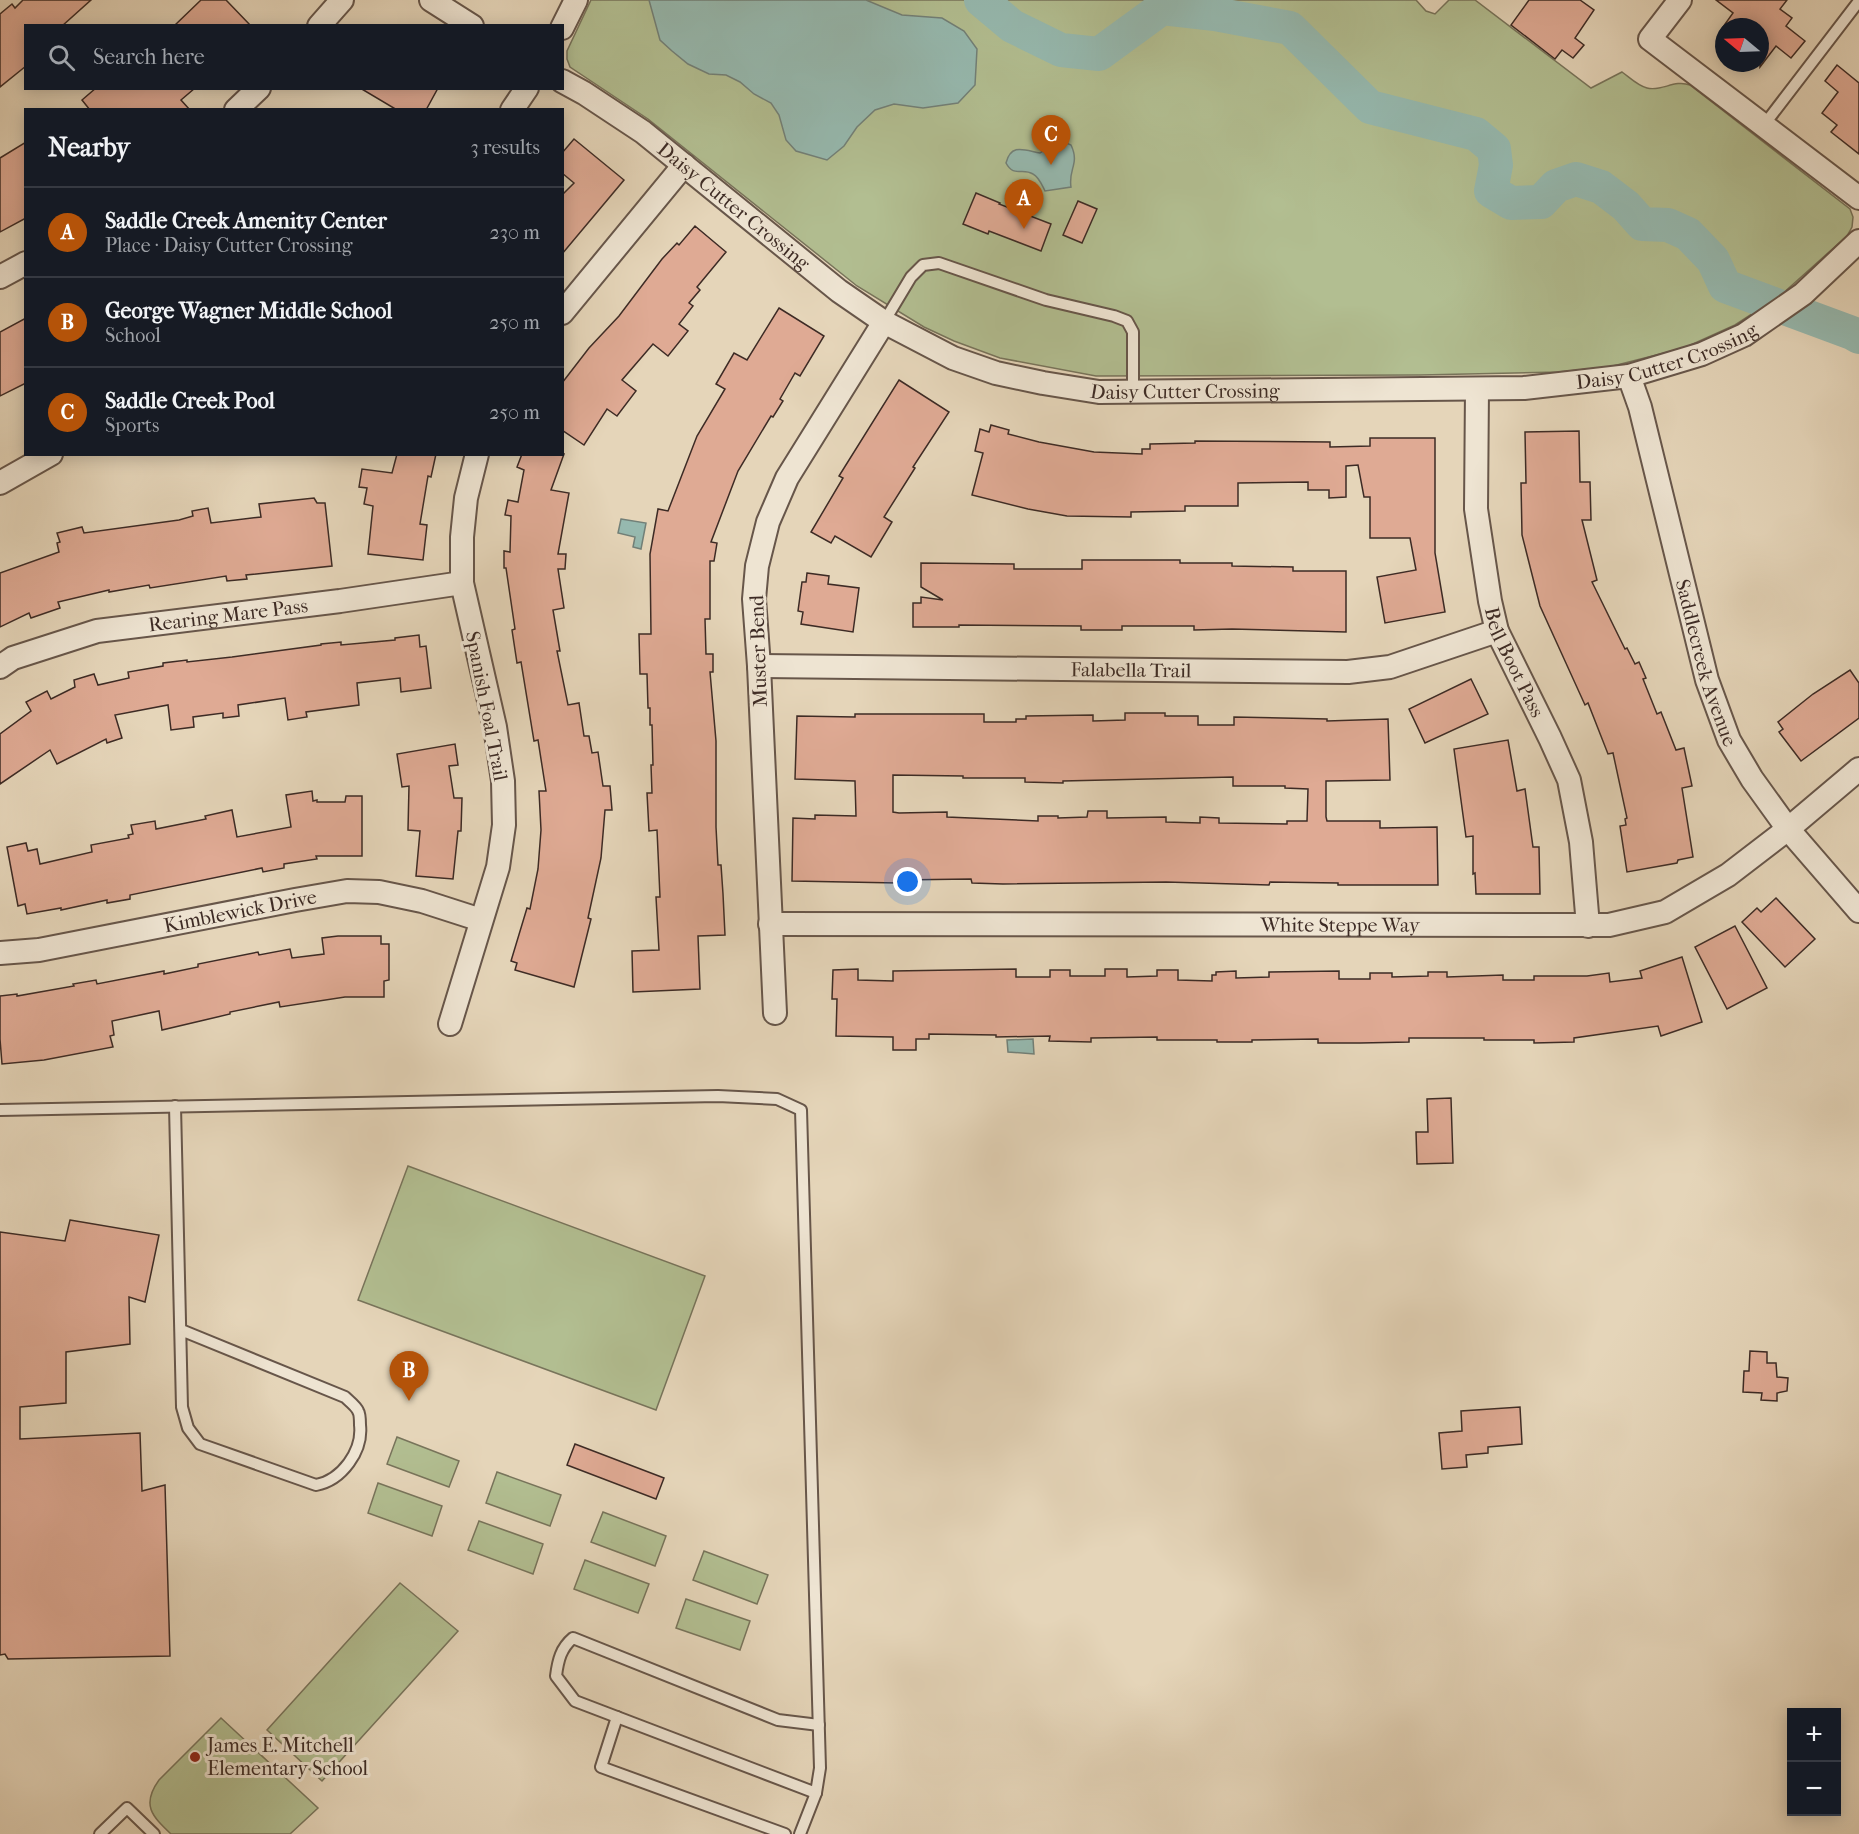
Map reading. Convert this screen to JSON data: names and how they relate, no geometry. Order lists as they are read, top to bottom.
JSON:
{
  "streets": {
    "street": [
      "Daisy Cutter Crossing",
      "Rearing Mare Pass",
      "Muster Bend",
      "Bell Boot Pass",
      "Saddlecreek Avenue",
      "Falabella Trail",
      "Spanish Foal Trail",
      "Kimblewick Drive",
      "White Steppe Way"
    ]
  },
  "crossings": [
    ["Daisy Cutter Crossing", "Muster Bend"],
    ["Daisy Cutter Crossing", "Bell Boot Pass"],
    ["Daisy Cutter Crossing", "Saddlecreek Avenue"],
    ["Rearing Mare Pass", "Spanish Foal Trail"],
    ["Muster Bend", "Falabella Trail"],
    ["Muster Bend", "White Steppe Way"],
    ["Bell Boot Pass", "Falabella Trail"],
    ["Bell Boot Pass", "White Steppe Way"],
    ["Saddlecreek Avenue", "White Steppe Way"],
    ["Spanish Foal Trail", "Kimblewick Drive"]
  ],
  "places": ["James E. Mitchell Elementary School"],
  "north": "left",
  "page": {
    "search": "Search here",
    "heading": ["Nearby", "3 results"],
    "pins": ["C", "A", "B"],
    "list": [
      {
        "mark": "A",
        "name": "Saddle Creek Amenity Center",
        "note": "Place · Daisy Cutter Crossing",
        "value": "230 m"
      },
      {
        "mark": "B",
        "name": "George Wagner Middle School",
        "note": "School",
        "value": "250 m"
      },
      {
        "mark": "C",
        "name": "Saddle Creek Pool",
        "note": "Sports",
        "value": "250 m"
      }
    ],
    "map_buttons": ["+", "−"]
  }
}
